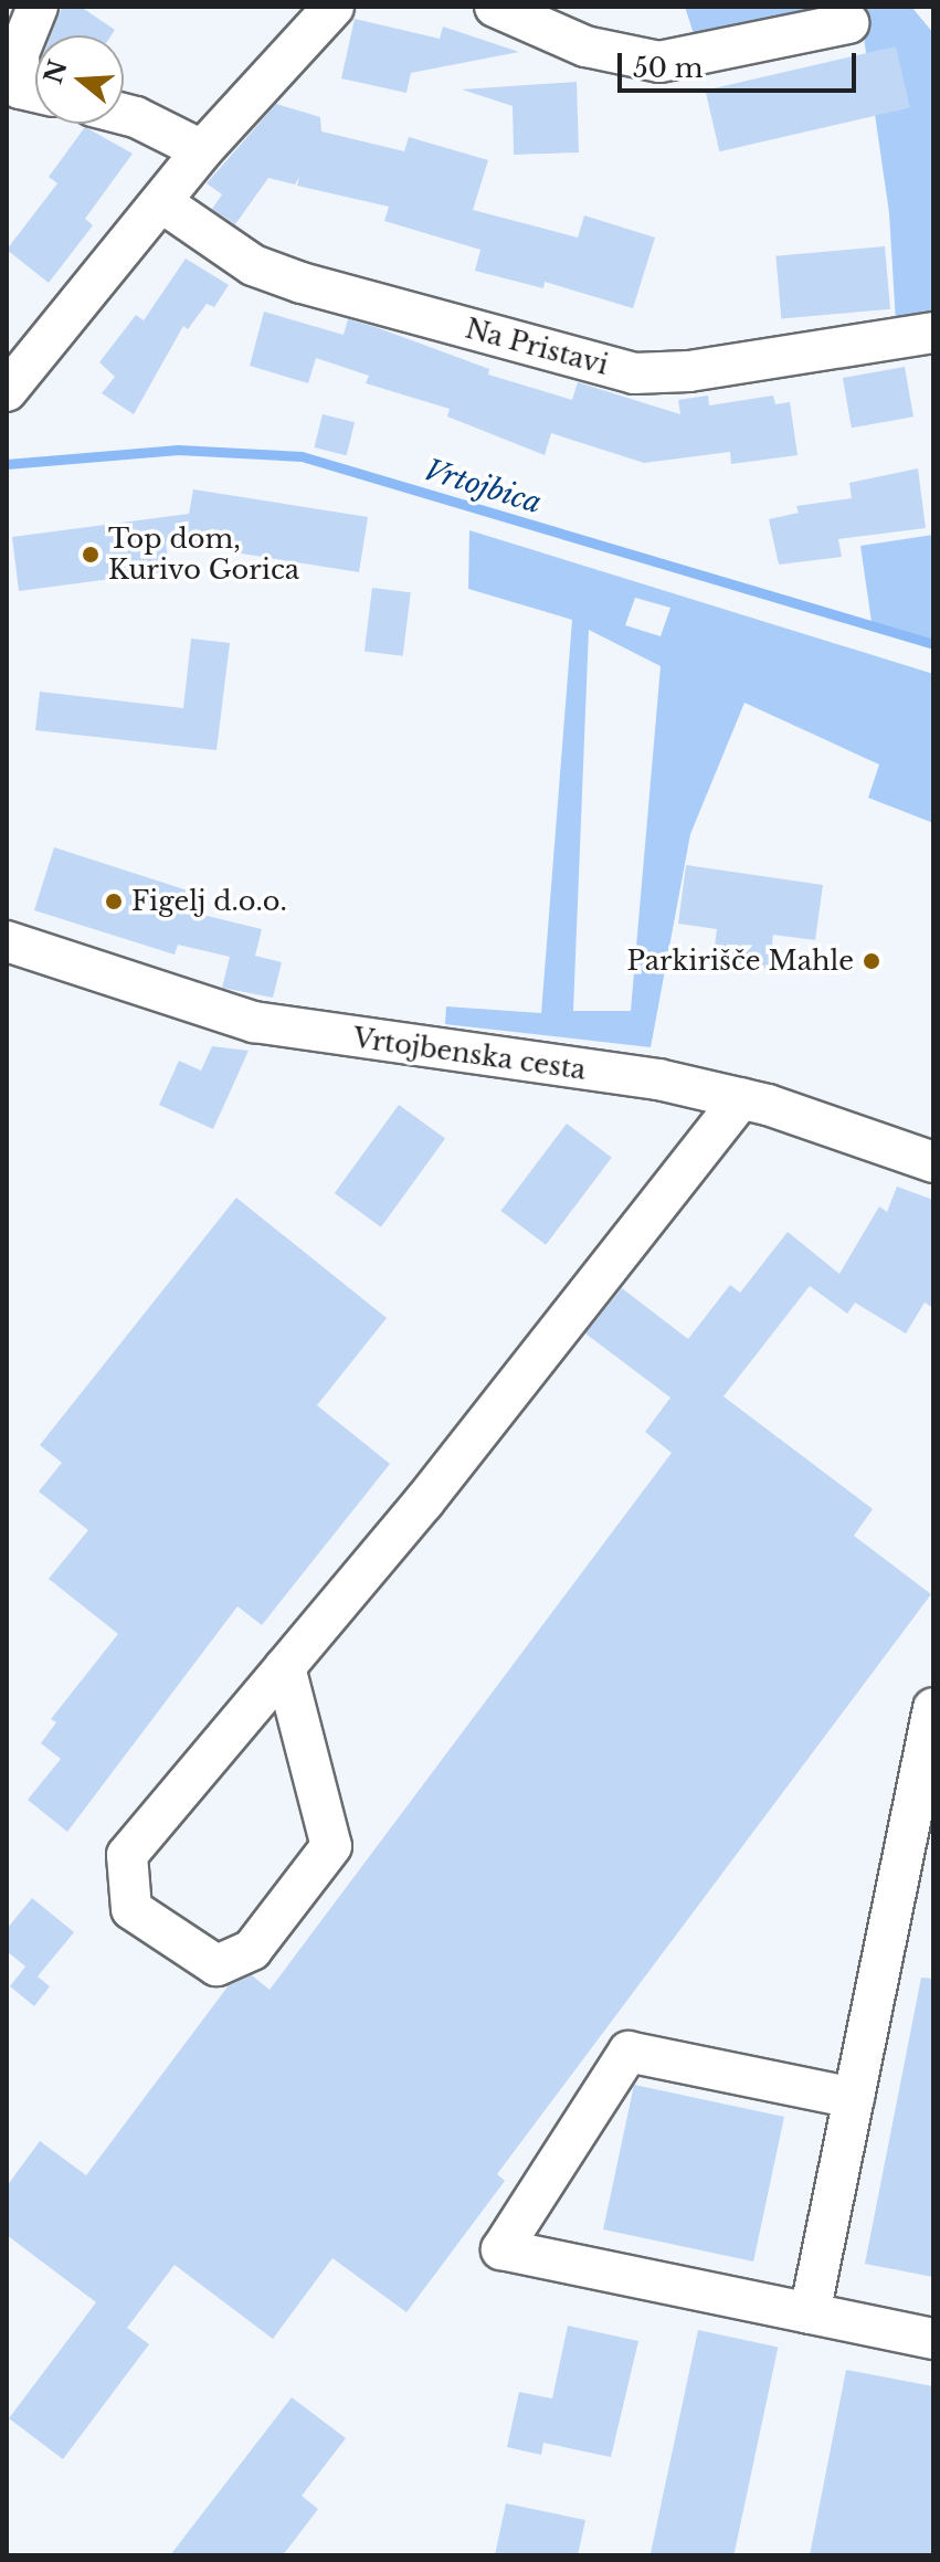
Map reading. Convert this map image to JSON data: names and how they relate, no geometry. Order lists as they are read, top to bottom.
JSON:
{
  "streets": {
    "street": ["Na Pristavi", "Vrtojbenska cesta"]
  },
  "water": ["Vrtojbica"],
  "places": ["Top dom, Kurivo Gorica", "Figelj d.o.o.", "Parkirišče Mahle"],
  "scale_bar": "50 m",
  "north": "left"
}
